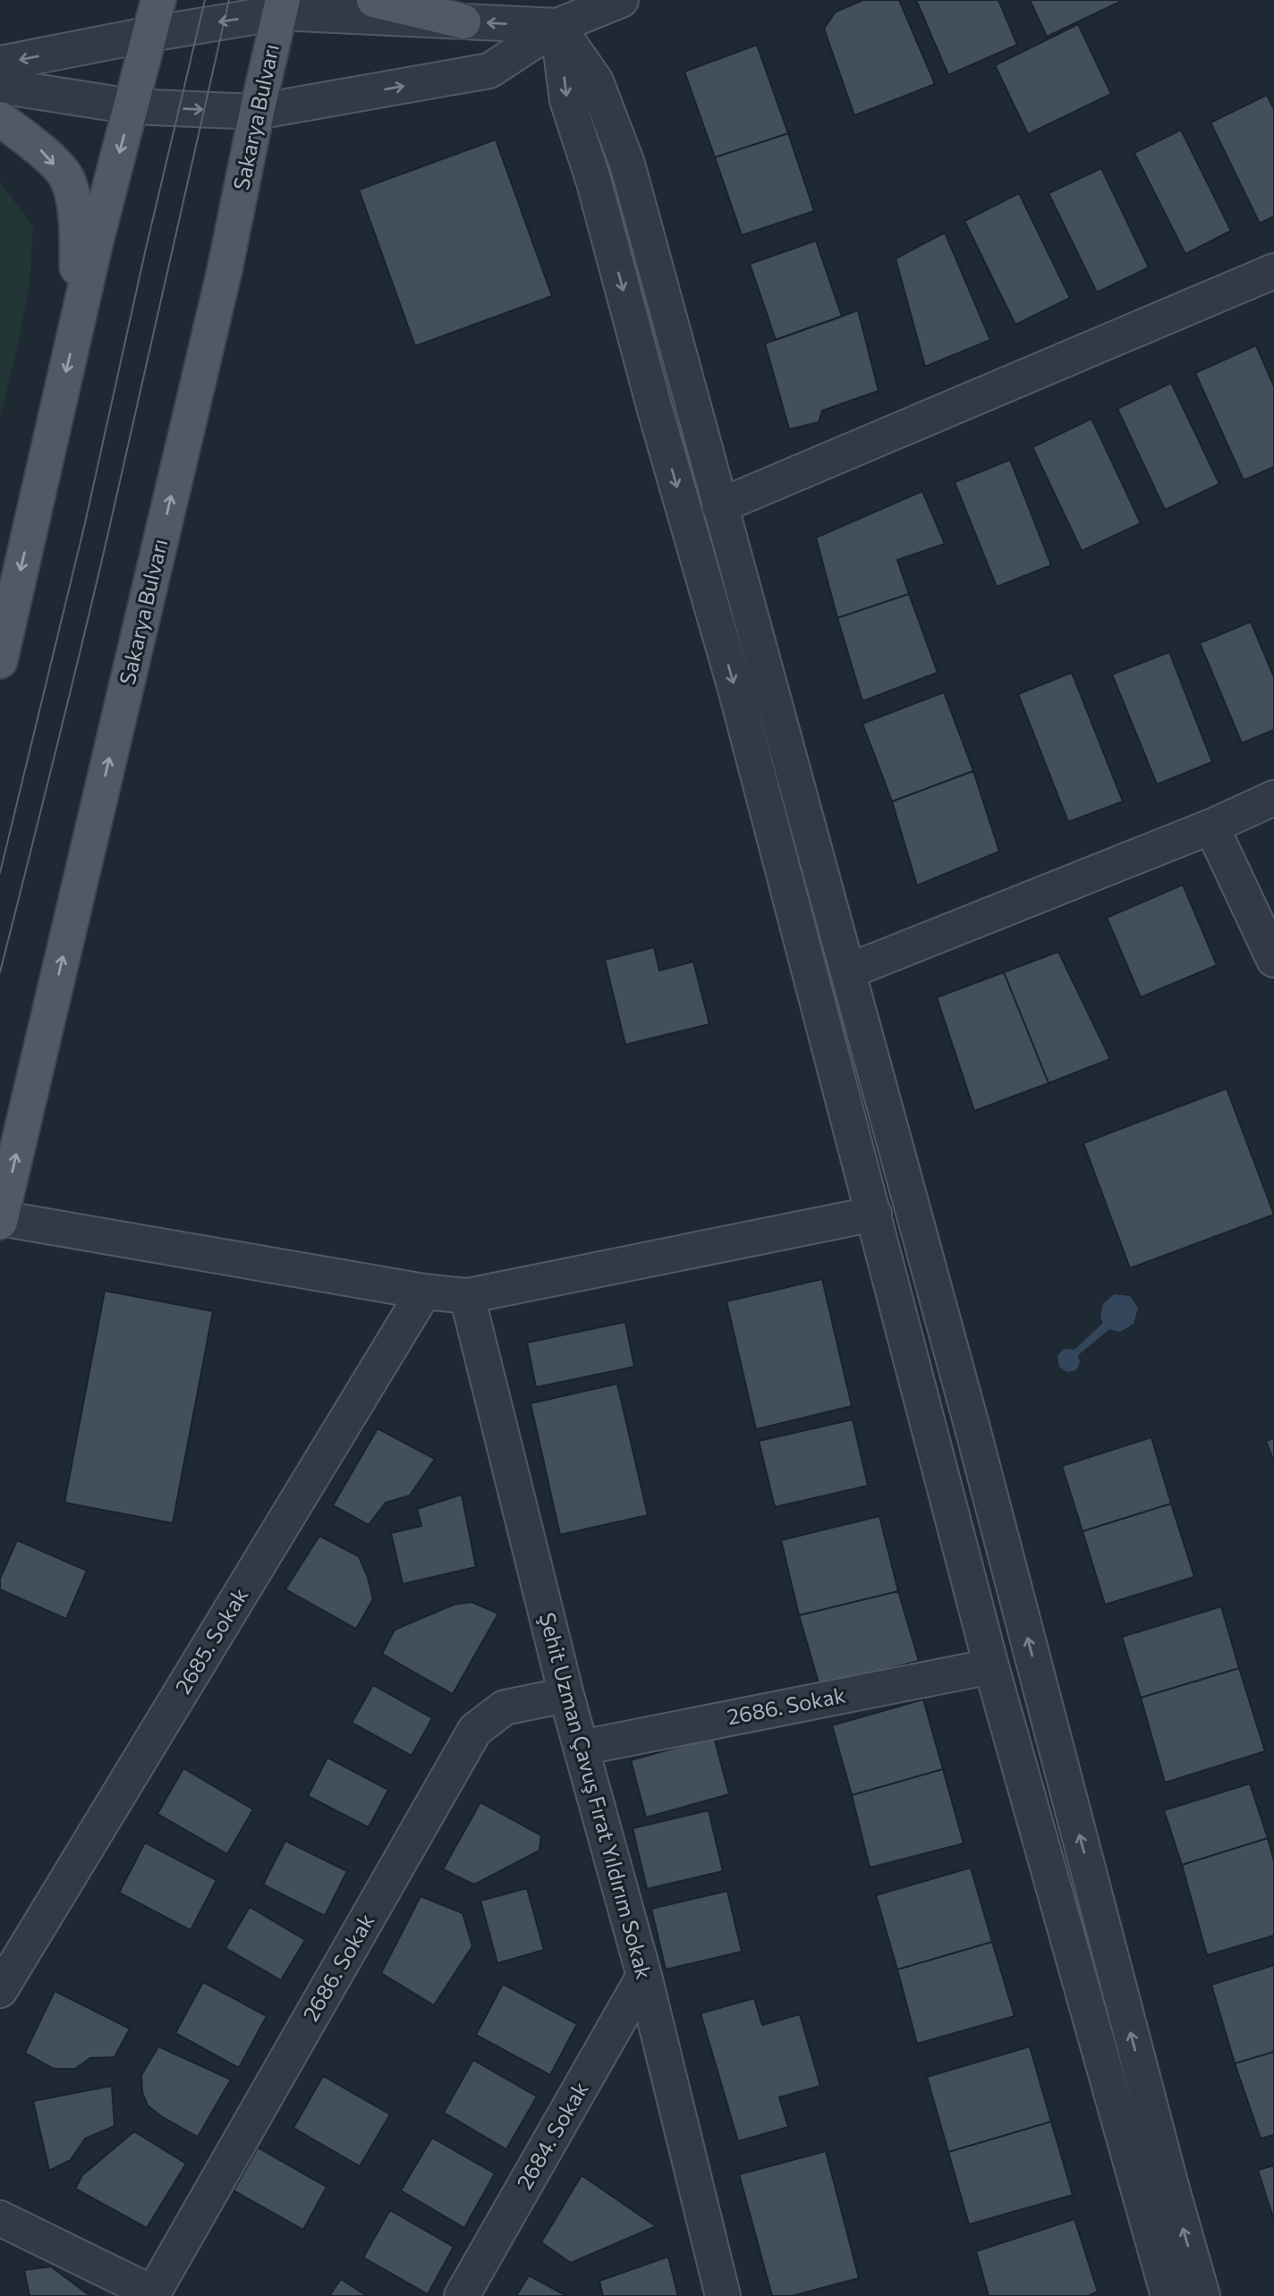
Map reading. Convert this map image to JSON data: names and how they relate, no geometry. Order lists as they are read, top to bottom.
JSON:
{
  "streets": {
    "main road": ["Sakarya Bulvarı"],
    "street": [
      "2685. Sokak",
      "2686. Sokak",
      "Şehit Uzman Çavuş Fırat Yıldırım Sokak",
      "2684. Sokak"
    ]
  },
  "crossings": [
    ["2686. Sokak", "Şehit Uzman Çavuş Fırat Yıldırım Sokak"],
    ["Şehit Uzman Çavuş Fırat Yıldırım Sokak", "2684. Sokak"]
  ]
}
